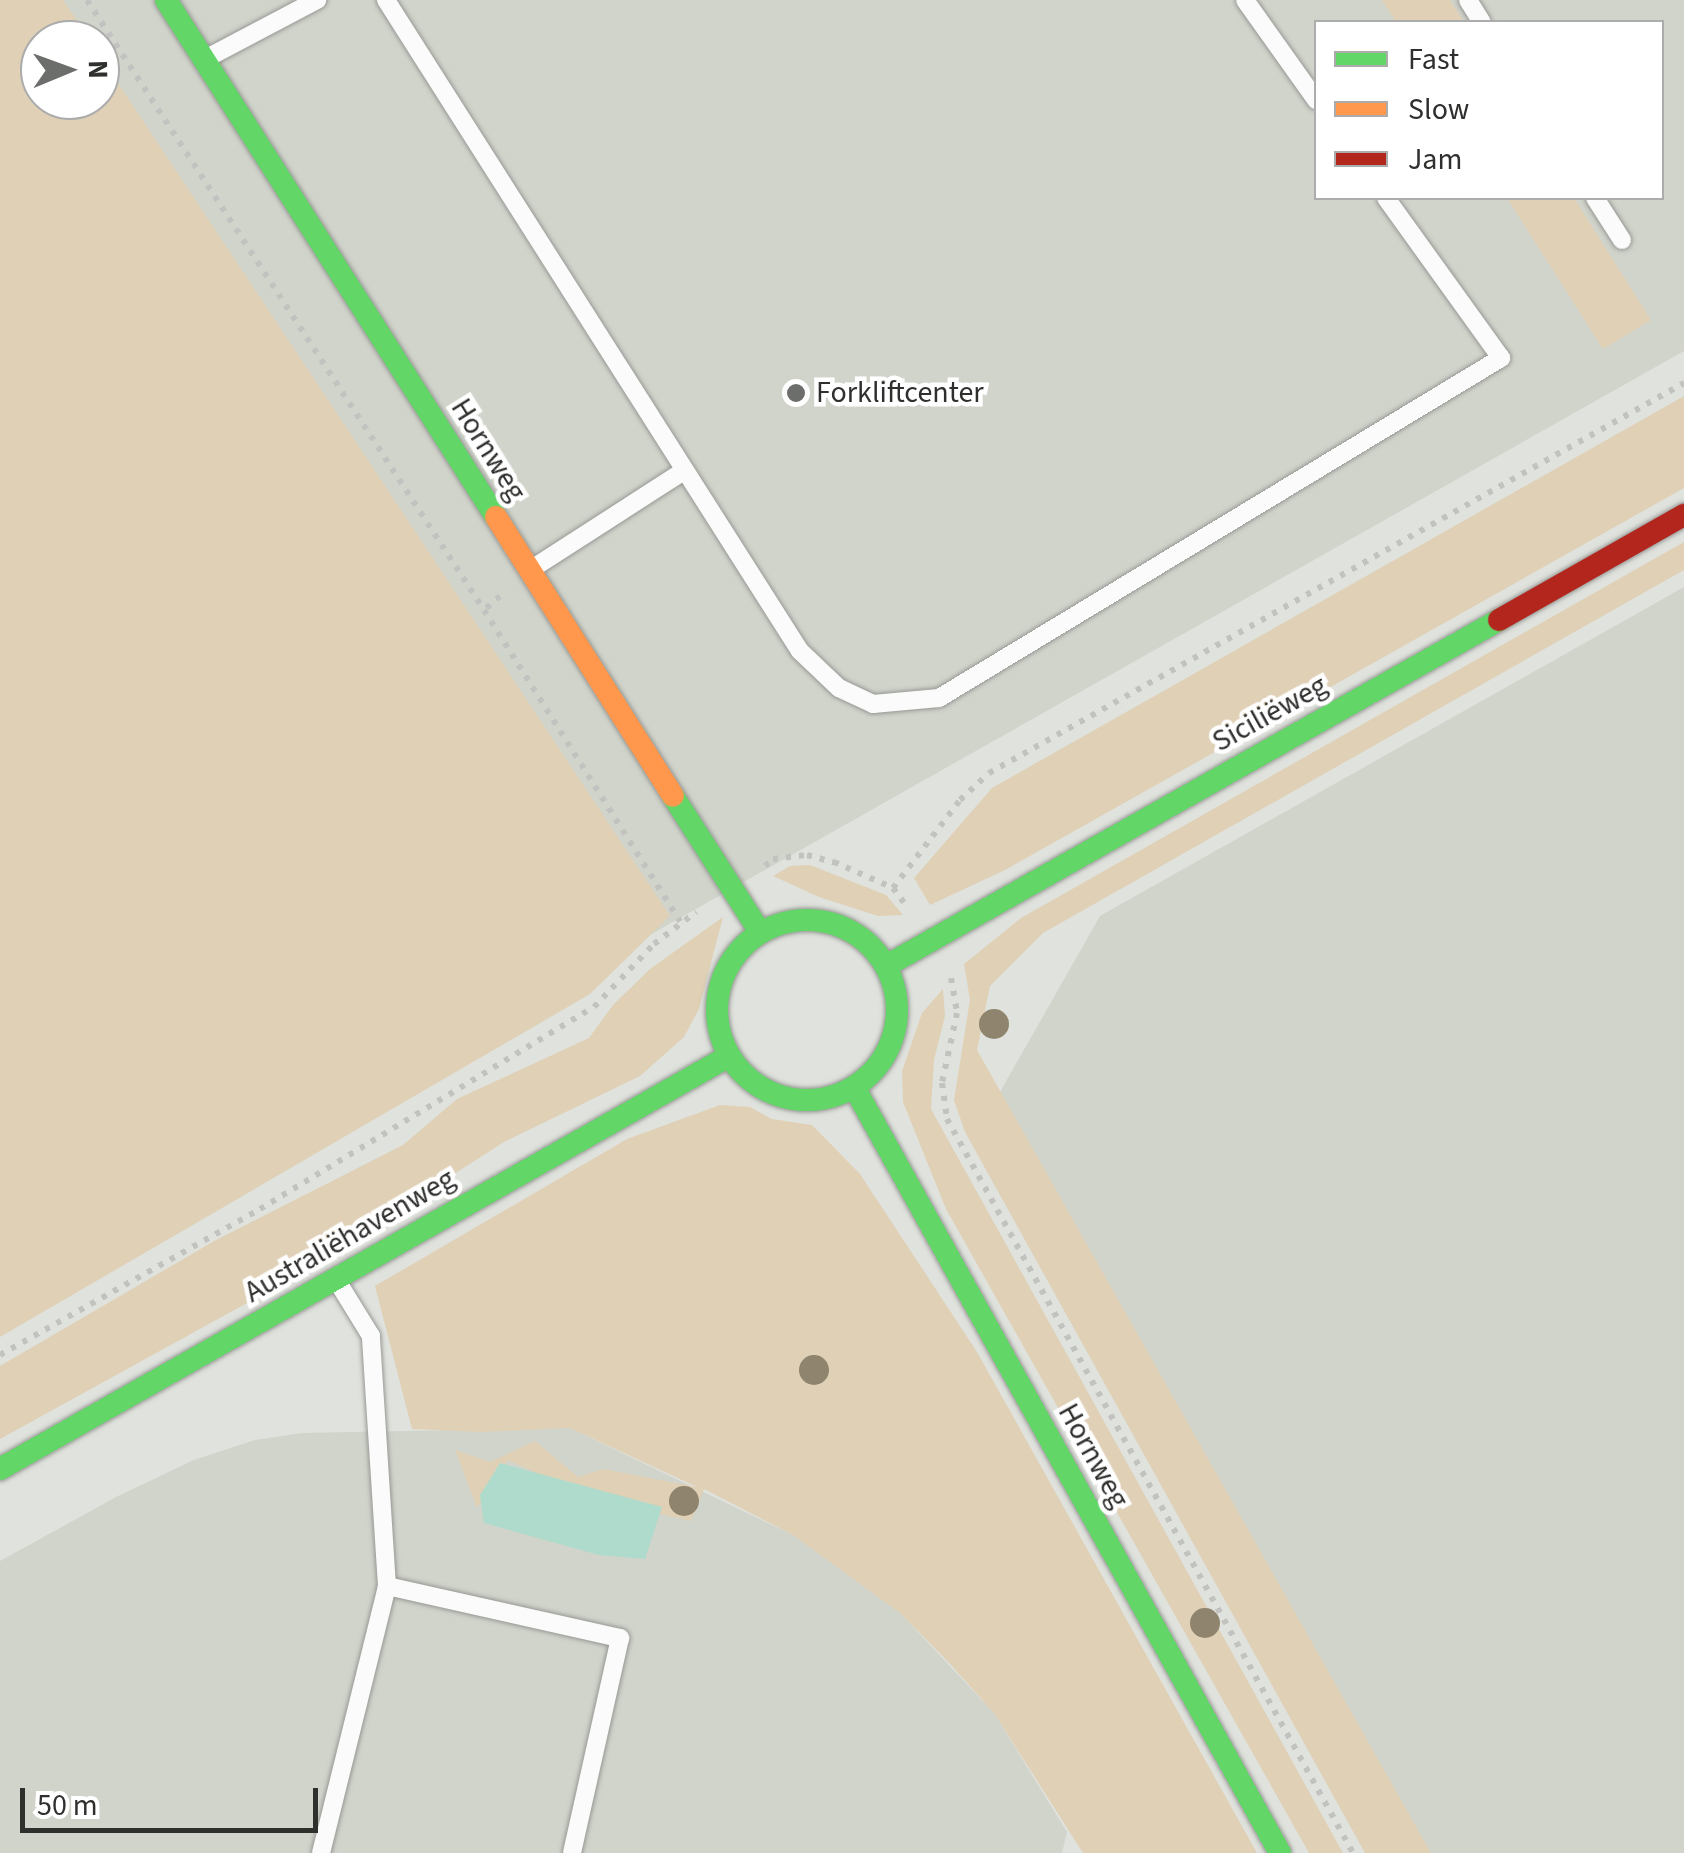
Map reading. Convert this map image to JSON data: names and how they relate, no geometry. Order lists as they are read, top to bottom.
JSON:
{
  "streets": {
    "street": ["Hornweg", "Siciliëweg", "Australiëhavenweg"]
  },
  "crossings": [
    ["Hornweg", "Siciliëweg"],
    ["Hornweg", "Australiëhavenweg"],
    ["Siciliëweg", "Australiëhavenweg"]
  ],
  "places": ["Forkliftcenter"],
  "legend": ["Fast", "Slow", "Jam"],
  "scale_bar": "50 m",
  "north": "right"
}
